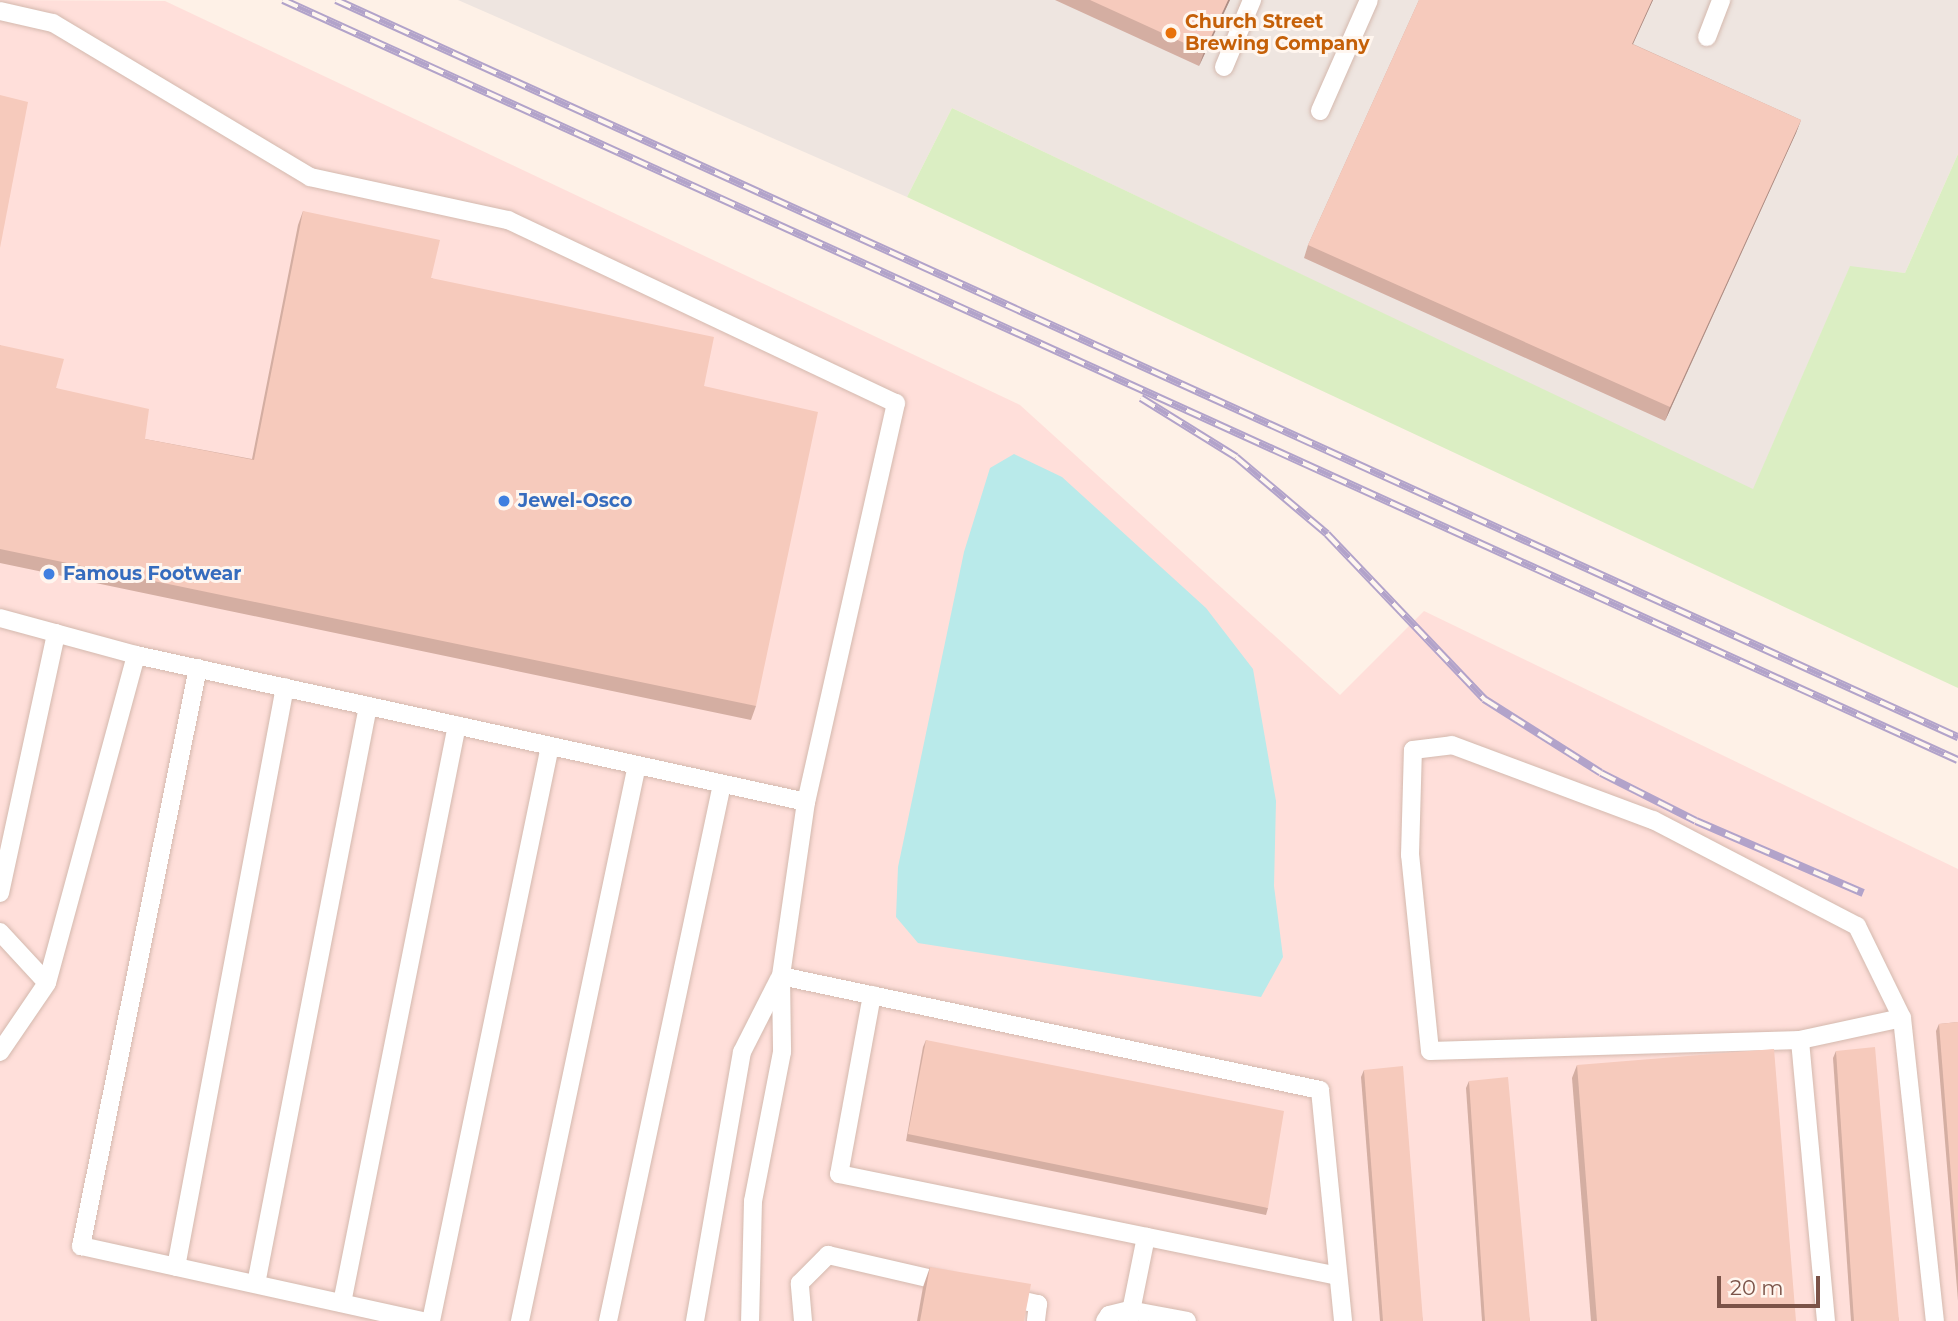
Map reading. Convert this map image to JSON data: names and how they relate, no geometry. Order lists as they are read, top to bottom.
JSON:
{
  "places": ["Church Street Brewing Company", "Jewel-Osco", "Famous Footwear"],
  "scale_bar": "20 m"
}
